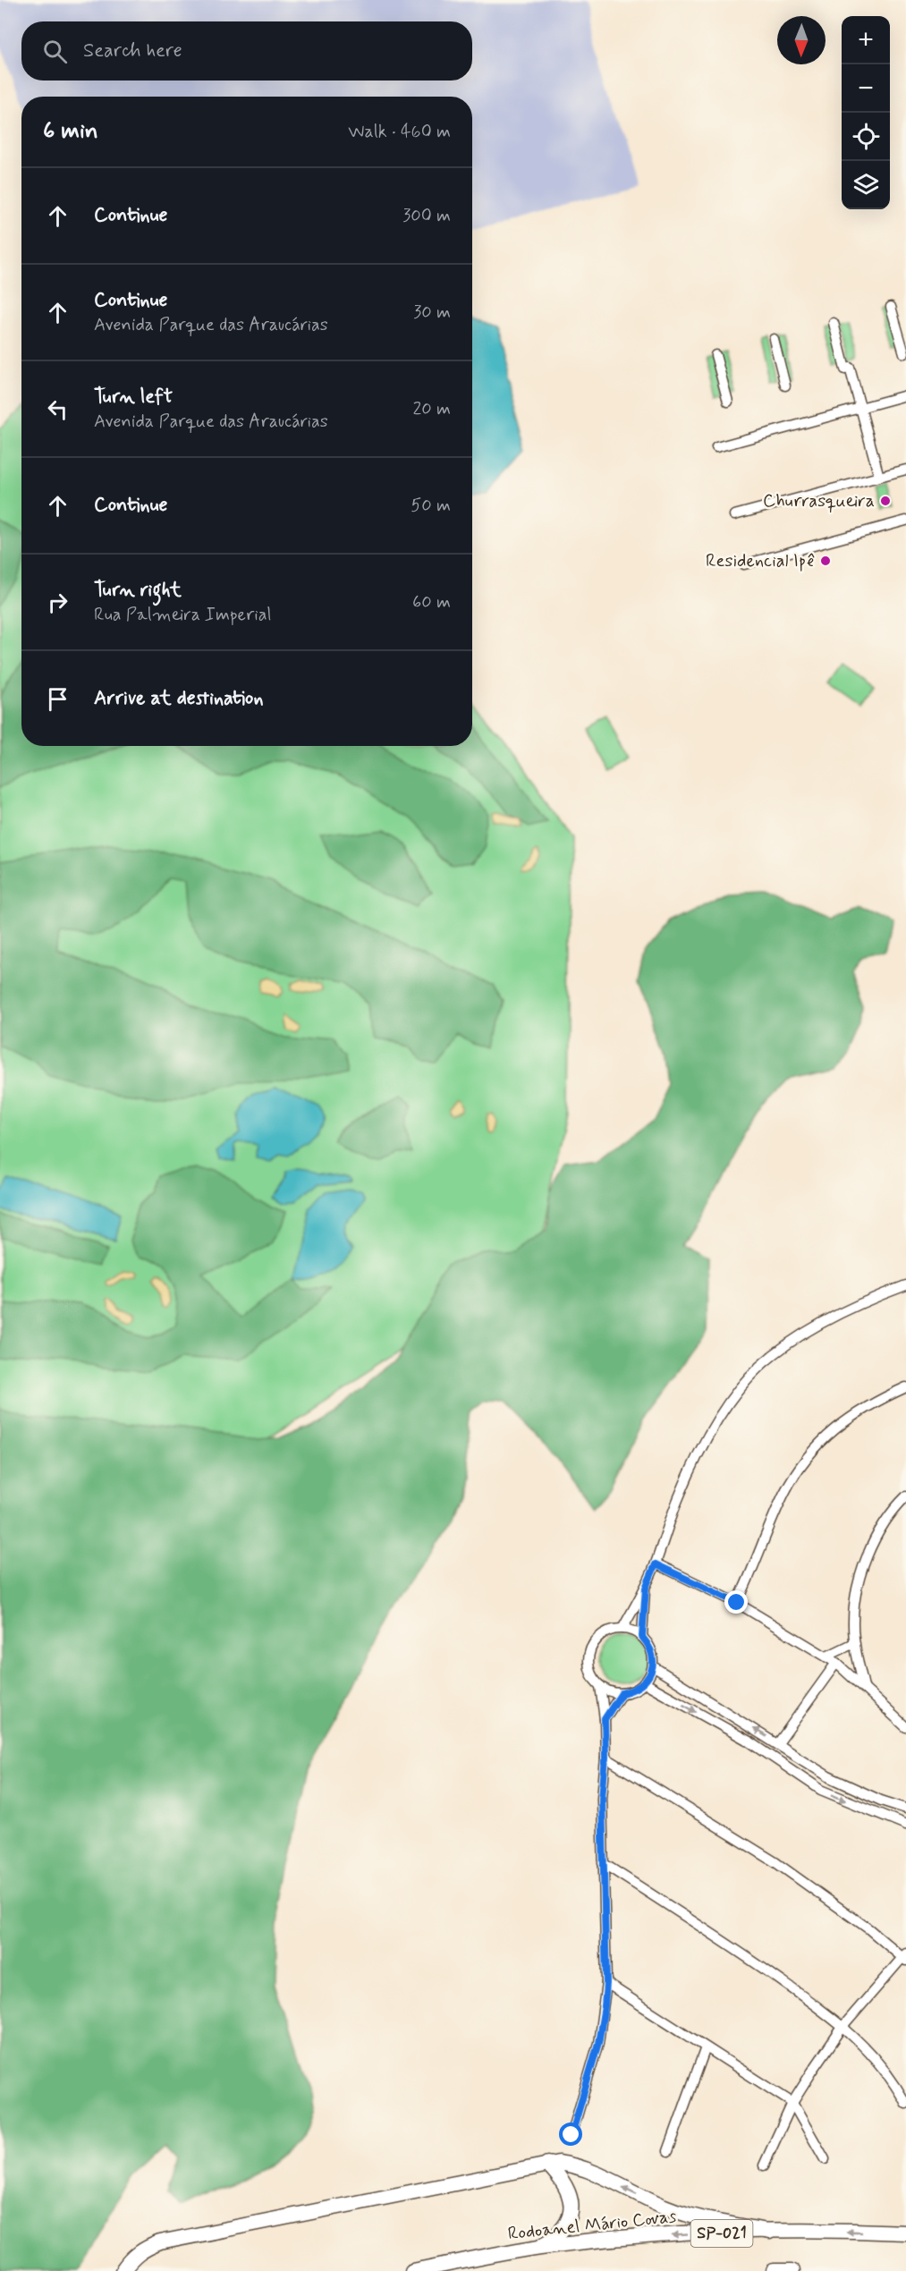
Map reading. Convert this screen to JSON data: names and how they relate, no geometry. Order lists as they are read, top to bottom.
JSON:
{
  "streets": {
    "highway": ["Rodoanel Mário Covas", "SP-021"]
  },
  "places": ["Churrasqueira", "Residencial Ipê"],
  "north": "bottom",
  "page": {
    "map_buttons": ["+", "−"],
    "search": "Search here",
    "heading": ["6 min", "Walk · 460 m"],
    "list": [
      ["Continue", "300 m"],
      ["Continue", "Avenida Parque das Araucárias", "30 m"],
      ["Turn left", "Avenida Parque das Araucárias", "20 m"],
      ["Continue", "50 m"],
      ["Turn right", "Rua Palmeira Imperial", "60 m"],
      "Arrive at destination"
    ]
  }
}
